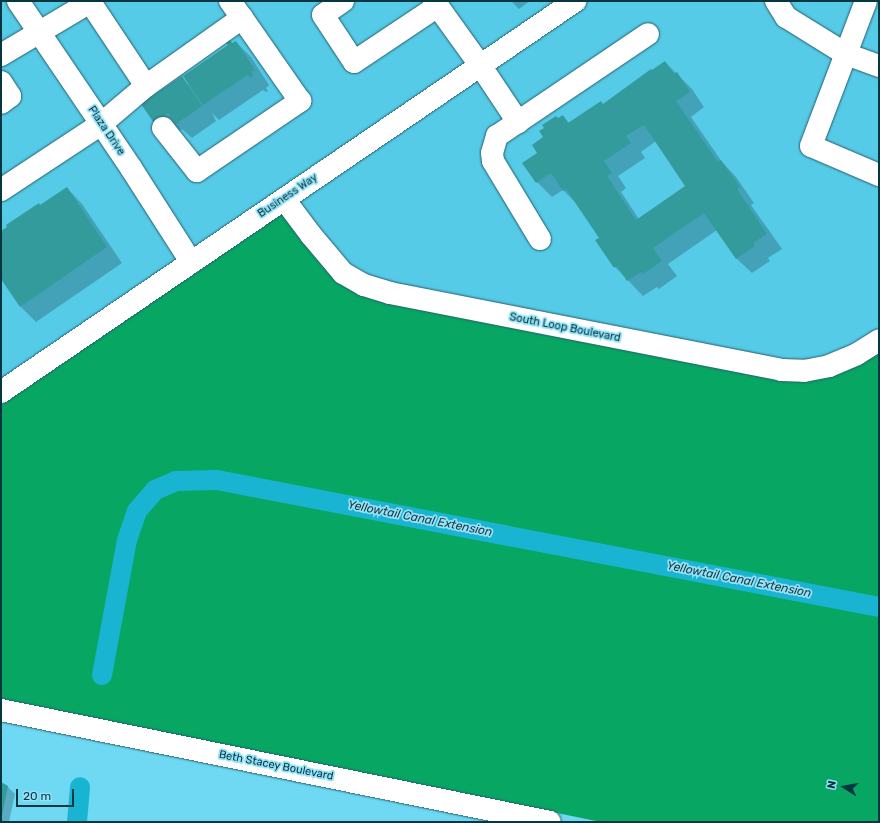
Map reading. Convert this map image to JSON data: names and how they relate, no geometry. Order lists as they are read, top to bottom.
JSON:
{
  "streets": {
    "street": [
      "Plaza Drive",
      "Business Way",
      "South Loop Boulevard",
      "Beth Stacey Boulevard"
    ]
  },
  "crossings": [
    ["Plaza Drive", "Business Way"],
    ["Business Way", "South Loop Boulevard"]
  ],
  "water": ["Yellowtail Canal Extension"],
  "scale_bar": "20 m",
  "north": "left"
}
